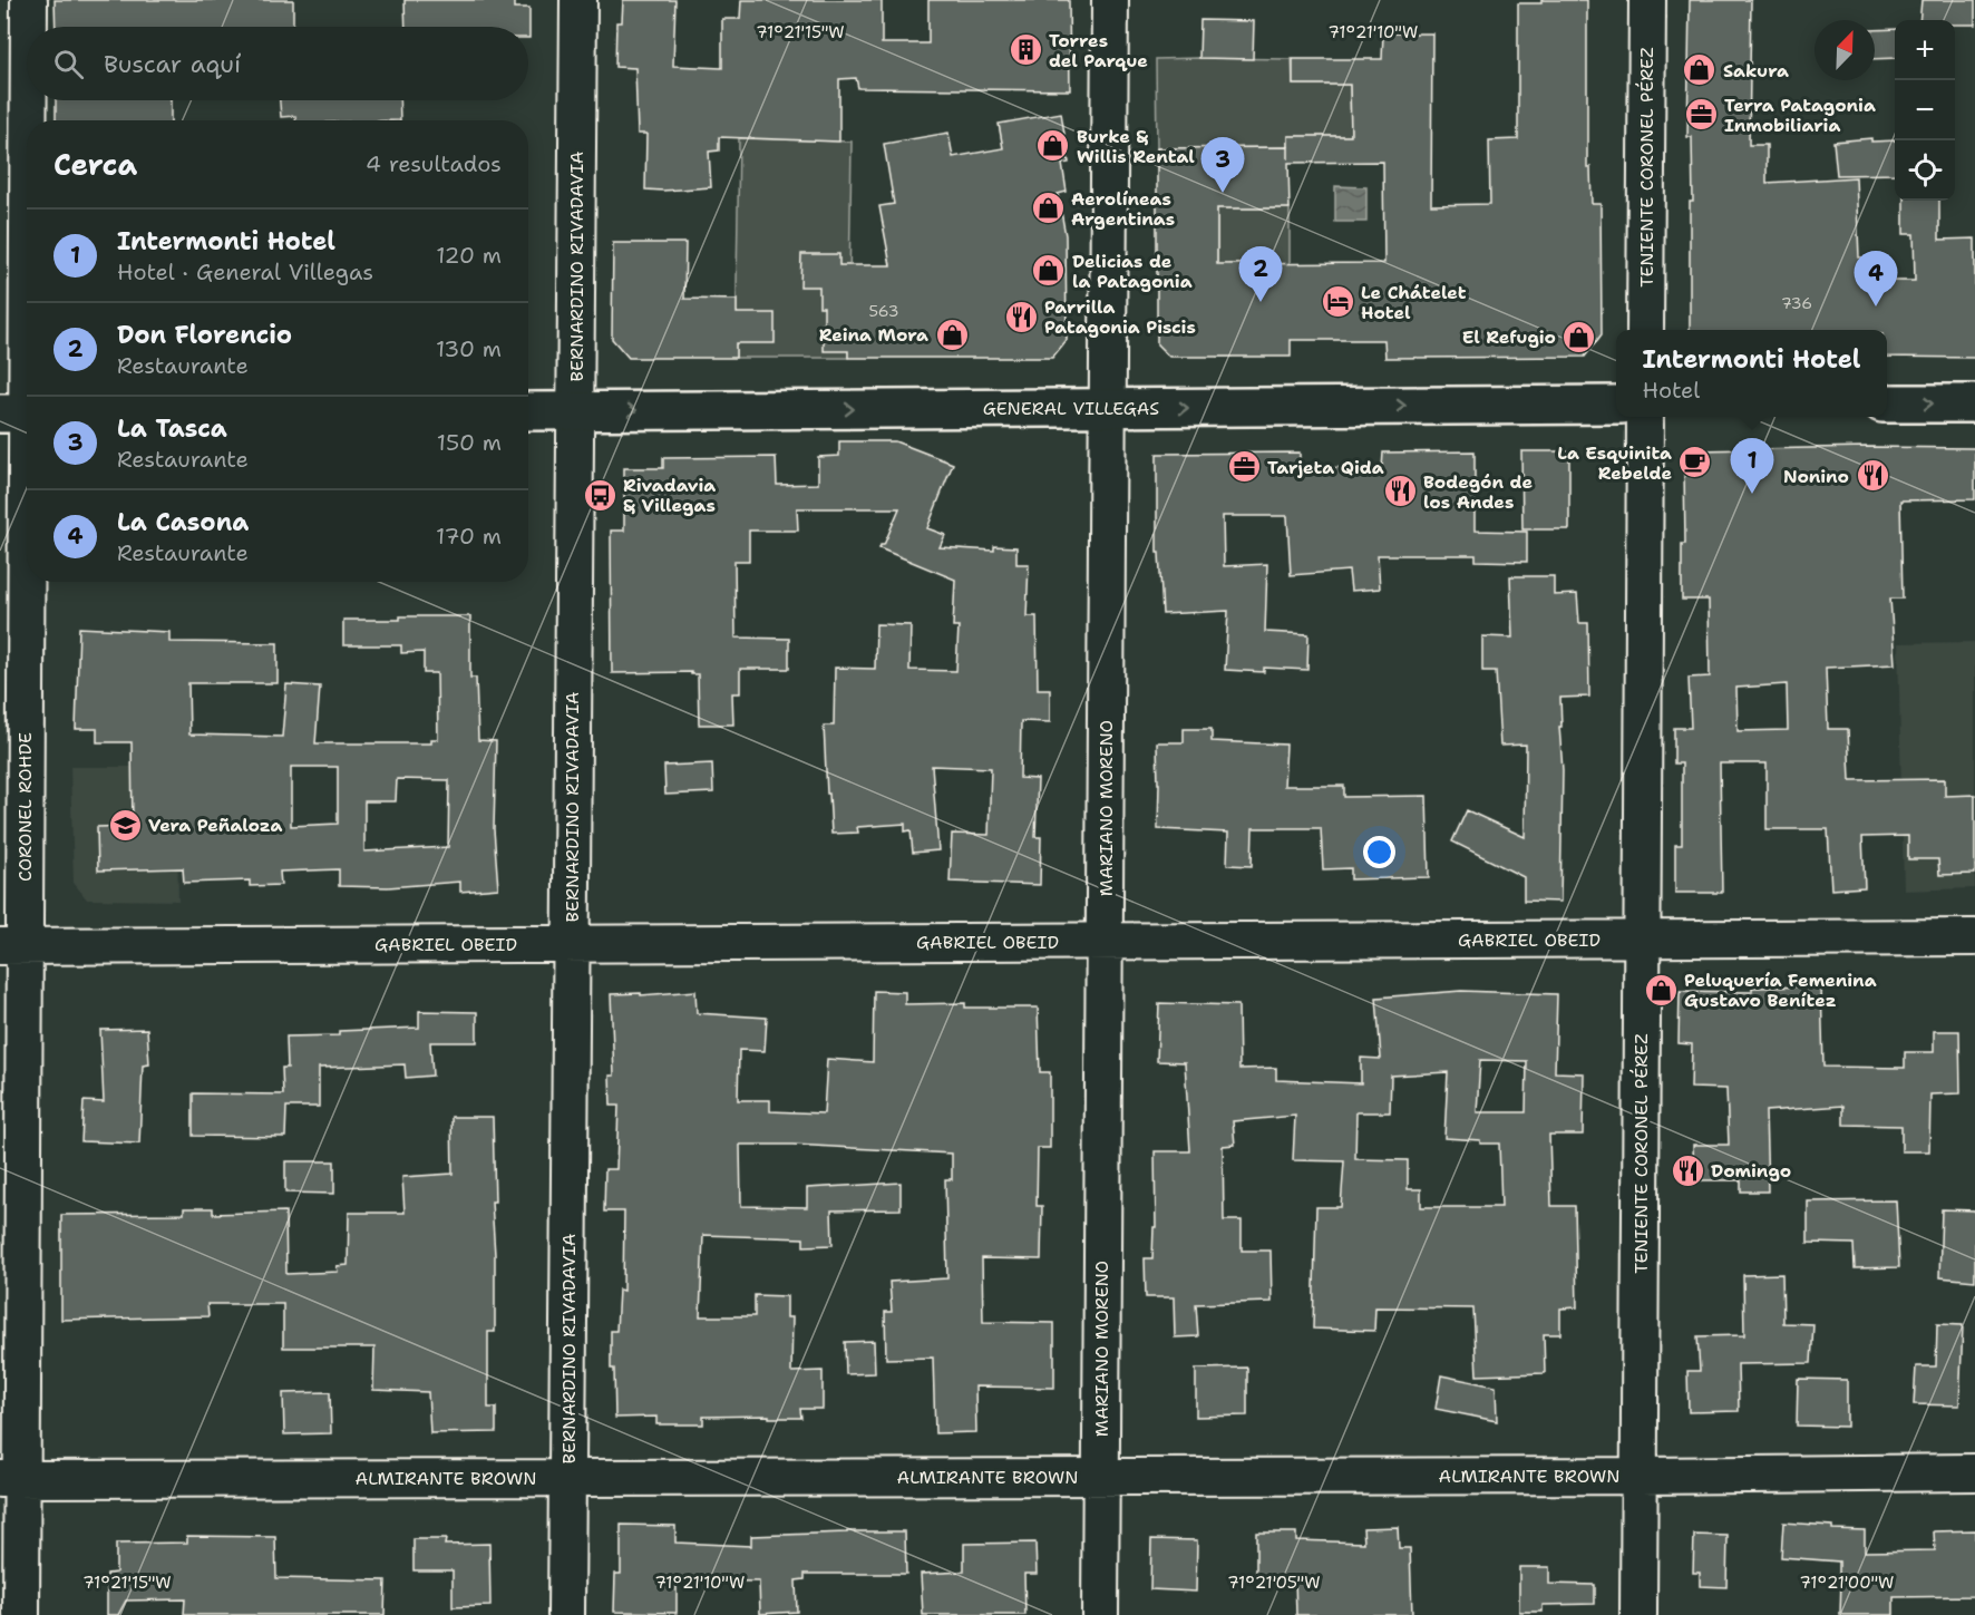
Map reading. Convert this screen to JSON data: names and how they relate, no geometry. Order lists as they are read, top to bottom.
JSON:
{
  "streets": {
    "main road": ["GENERAL VILLEGAS"],
    "street": [
      "TENIENTE CORONEL PÉREZ",
      "BERNARDINO RIVADAVIA",
      "CORONEL ROHDE",
      "MARIANO MORENO",
      "GABRIEL OBEID",
      "ALMIRANTE BROWN"
    ]
  },
  "crossings": [
    ["TENIENTE CORONEL PÉREZ", "GABRIEL OBEID"],
    ["TENIENTE CORONEL PÉREZ", "ALMIRANTE BROWN"],
    ["BERNARDINO RIVADAVIA", "GENERAL VILLEGAS"],
    ["BERNARDINO RIVADAVIA", "GABRIEL OBEID"],
    ["BERNARDINO RIVADAVIA", "ALMIRANTE BROWN"],
    ["GENERAL VILLEGAS", "MARIANO MORENO"],
    ["CORONEL ROHDE", "GABRIEL OBEID"],
    ["CORONEL ROHDE", "ALMIRANTE BROWN"],
    ["MARIANO MORENO", "GABRIEL OBEID"],
    ["MARIANO MORENO", "ALMIRANTE BROWN"]
  ],
  "one_way": ["GENERAL VILLEGAS"],
  "places": {
    "building": ["Torres del Parque"],
    "shop": [
      "Sakura",
      "Burke & Willis Rental",
      "Aerolíneas Argentinas",
      "Delicias de la Patagonia",
      "Reina Mora",
      "El Refugio",
      "Peluquería Femenina Gustavo Benítez"
    ],
    "office": ["Terra Patagonia Inmobiliaria", "Tarjeta Qida"],
    "hotel": ["Le Chátelet Hotel"],
    "restaurant": [
      "Parrilla Patagonia Piscis",
      "Nonino",
      "Bodegón de los Andes",
      "Domingo"
    ],
    "cafe": ["La Esquinita Rebelde"],
    "bus stop": ["Rivadavia & Villegas"],
    "school or university": ["Vera Peñaloza"]
  },
  "house_numbers": ["736", "563"],
  "north": "top right",
  "page": {
    "map_buttons": ["+", "−"],
    "search": "Buscar aquí",
    "heading": ["Cerca", "4 resultados"],
    "pins": [
      "3",
      "2",
      "4",
      "1"
    ],
    "list": [
      {
        "mark": "1",
        "name": "Intermonti Hotel",
        "note": "Hotel · General Villegas",
        "value": "120 m"
      },
      {
        "mark": "2",
        "name": "Don Florencio",
        "note": "Restaurante",
        "value": "130 m"
      },
      {
        "mark": "3",
        "name": "La Tasca",
        "note": "Restaurante",
        "value": "150 m"
      },
      {
        "mark": "4",
        "name": "La Casona",
        "note": "Restaurante",
        "value": "170 m"
      }
    ],
    "popup": ["Intermonti Hotel", "Hotel"]
  },
  "coordinates": [
    "71°21'15\"W",
    "71°21'10\"W",
    "71°21'05\"W",
    "71°21'00\"W"
  ]
}
